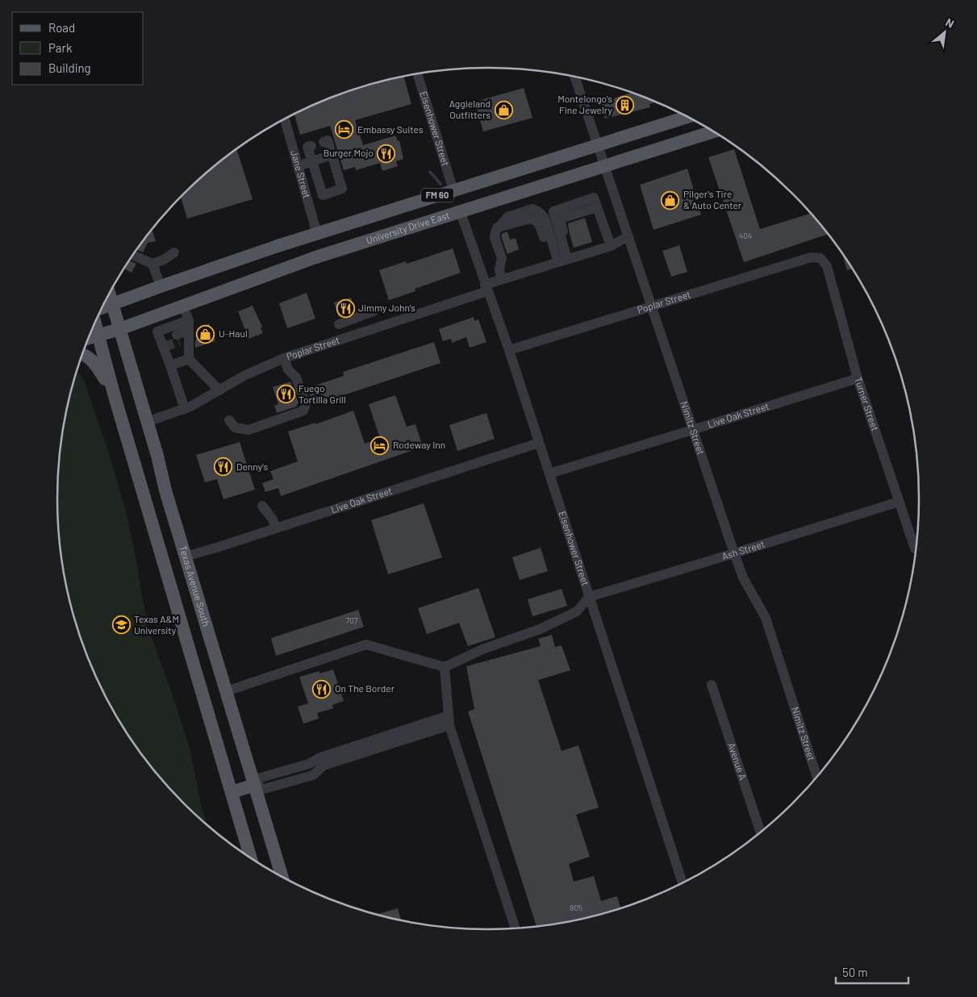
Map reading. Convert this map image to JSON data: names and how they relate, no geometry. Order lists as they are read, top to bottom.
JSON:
{
  "streets": {
    "main road": ["FM 60", "University Drive East", "Texas Avenue South"],
    "street": [
      "Eisenhower Street",
      "Jane Street",
      "Poplar Street",
      "Turner Street",
      "Live Oak Street",
      "Nimitz Street",
      "Ash Street",
      "Avenue A"
    ]
  },
  "crossings": [
    ["Eisenhower Street", "FM 60"],
    ["Eisenhower Street", "University Drive East"],
    ["Eisenhower Street", "Poplar Street"],
    ["Eisenhower Street", "Live Oak Street"],
    ["Eisenhower Street", "Ash Street"],
    ["Jane Street", "FM 60"],
    ["FM 60", "University Drive East"],
    ["FM 60", "Nimitz Street"],
    ["FM 60", "Texas Avenue South"],
    ["University Drive East", "Nimitz Street"],
    ["University Drive East", "Texas Avenue South"],
    ["Poplar Street", "Turner Street"],
    ["Poplar Street", "Nimitz Street"],
    ["Poplar Street", "Texas Avenue South"],
    ["Turner Street", "Live Oak Street"],
    ["Turner Street", "Ash Street"],
    ["Live Oak Street", "Nimitz Street"],
    ["Live Oak Street", "Texas Avenue South"],
    ["Nimitz Street", "Ash Street"]
  ],
  "places": {
    "building": ["Montelongo's Fine Jewelry"],
    "shop": ["Aggieland Outfitters", "Pilger's Tire & Auto Center", "U-Haul"],
    "hotel": ["Embassy Suites", "Rodeway Inn"],
    "restaurant": [
      "Burger Mojo",
      "Jimmy John's",
      "Fuego Tortilla Grill",
      "Denny's",
      "On The Border"
    ],
    "school or university": ["Texas A&M University"]
  },
  "house_numbers": ["404", "707", "805"],
  "legend": ["Road", "Park", "Building"],
  "scale_bar": "50 m",
  "north": "top right"
}
